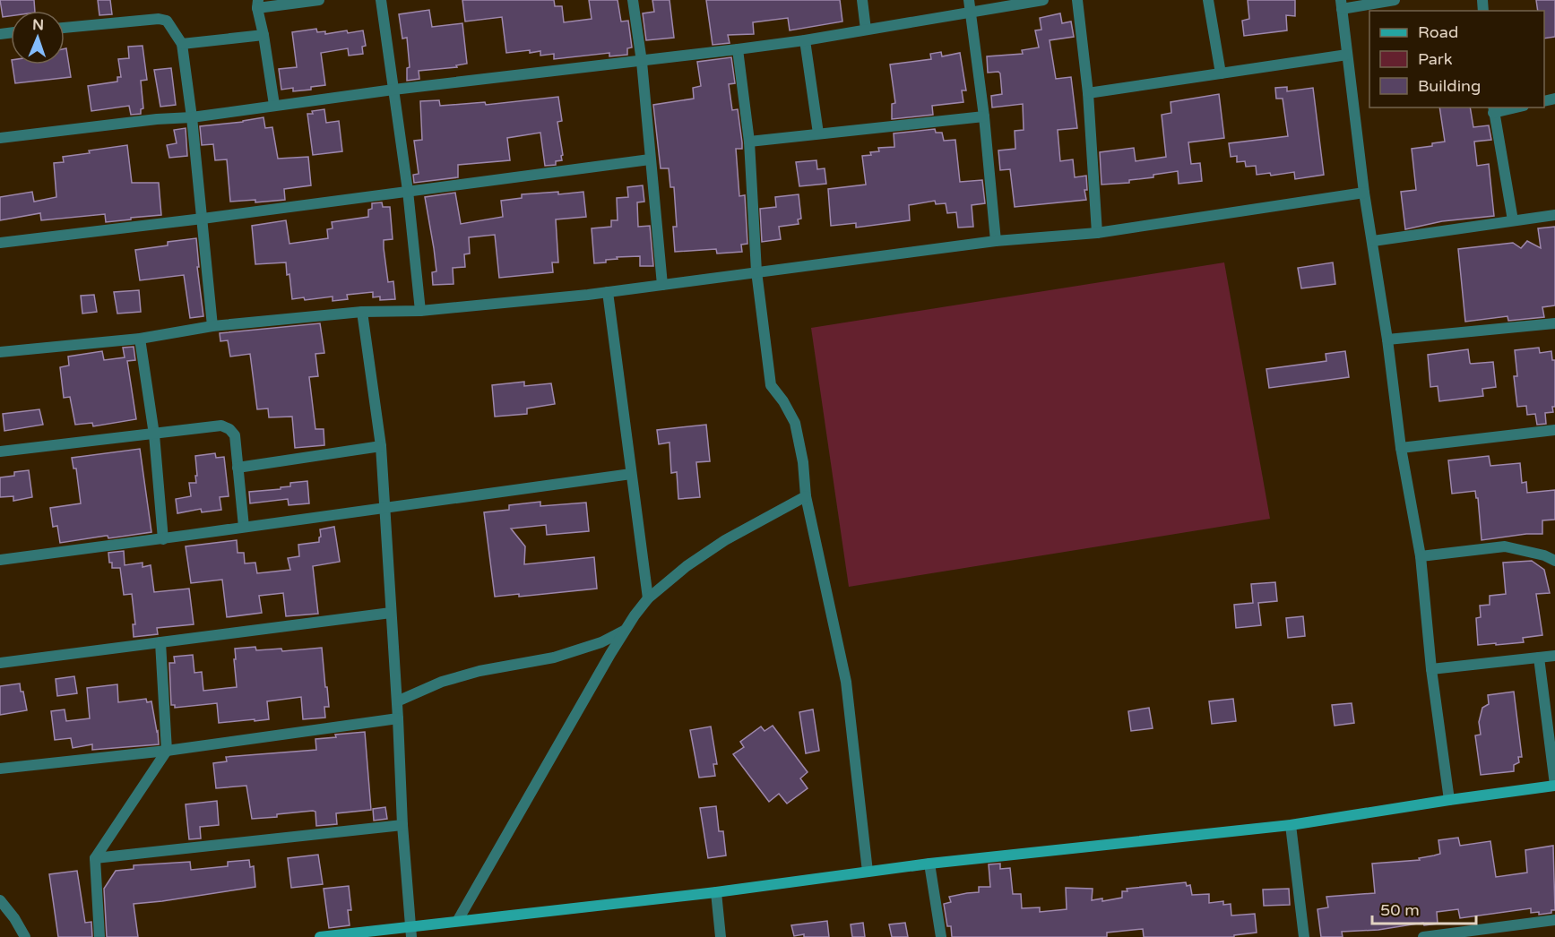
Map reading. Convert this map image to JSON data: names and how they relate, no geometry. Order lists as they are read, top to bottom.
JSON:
{
  "legend": ["Road", "Park", "Building"],
  "scale_bar": "50 m",
  "north": "top"
}
